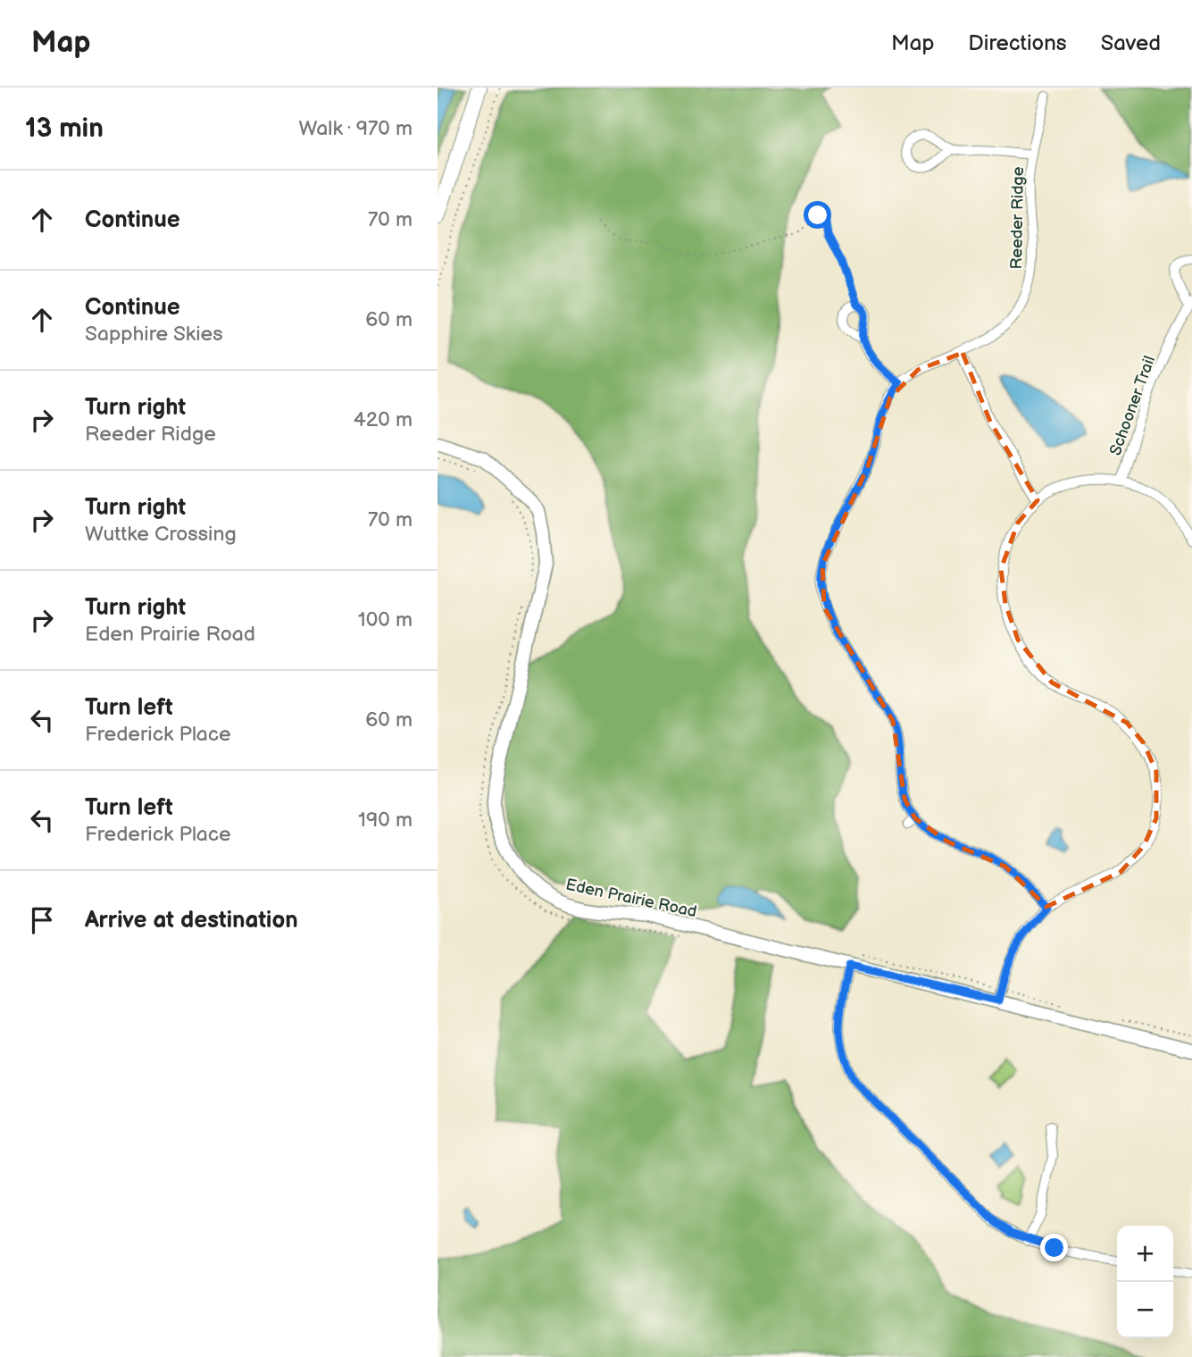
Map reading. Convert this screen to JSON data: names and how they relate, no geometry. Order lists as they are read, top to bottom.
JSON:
{
  "streets": {
    "street": ["Reeder Ridge", "Schooner Trail", "Eden Prairie Road"]
  },
  "page": {
    "header": "Map",
    "nav": ["Map", "Directions", "Saved"],
    "heading": ["13 min", "Walk · 970 m"],
    "list": [
      ["Continue", "70 m"],
      ["Continue", "Sapphire Skies", "60 m"],
      ["Turn right", "Reeder Ridge", "420 m"],
      ["Turn right", "Wuttke Crossing", "70 m"],
      ["Turn right", "Eden Prairie Road", "100 m"],
      ["Turn left", "Frederick Place", "60 m"],
      ["Turn left", "Frederick Place", "190 m"],
      "Arrive at destination"
    ],
    "map_buttons": ["+", "−"]
  }
}
